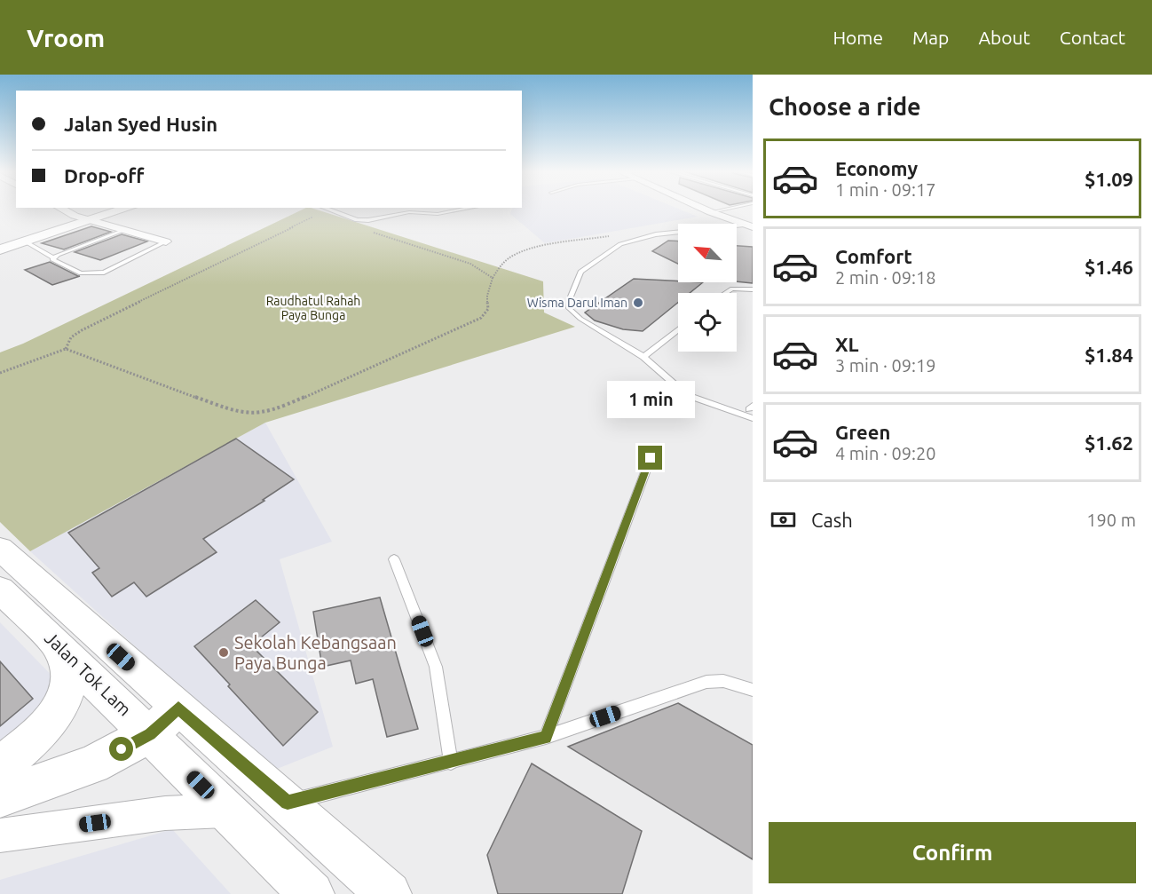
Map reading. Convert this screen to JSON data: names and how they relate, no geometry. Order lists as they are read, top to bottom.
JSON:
{
  "streets": {
    "street": ["Jalan Tok Lam"]
  },
  "parks": ["Raudhatul Rahah Paya Bunga"],
  "places": ["Wisma Darul Iman", "Sekolah Kebangsaan Paya Bunga"],
  "north": "top left",
  "page": {
    "header": "Vroom",
    "nav": [
      "Home",
      "Map",
      "About",
      "Contact"
    ],
    "heading": "Choose a ride",
    "banner": ["Jalan Syed Husin", "Drop-off"],
    "list": [
      {
        "name": "Economy",
        "note": "1 min · 09:17",
        "value": "$1.09"
      },
      {
        "name": "Comfort",
        "note": "2 min · 09:18",
        "value": "$1.46"
      },
      {
        "name": "XL",
        "note": "3 min · 09:19",
        "value": "$1.84"
      },
      {
        "name": "Green",
        "note": "4 min · 09:20",
        "value": "$1.62"
      }
    ],
    "bubble": "1 min",
    "pay": ["Cash", "190 m"],
    "buttons": "Confirm"
  }
}
